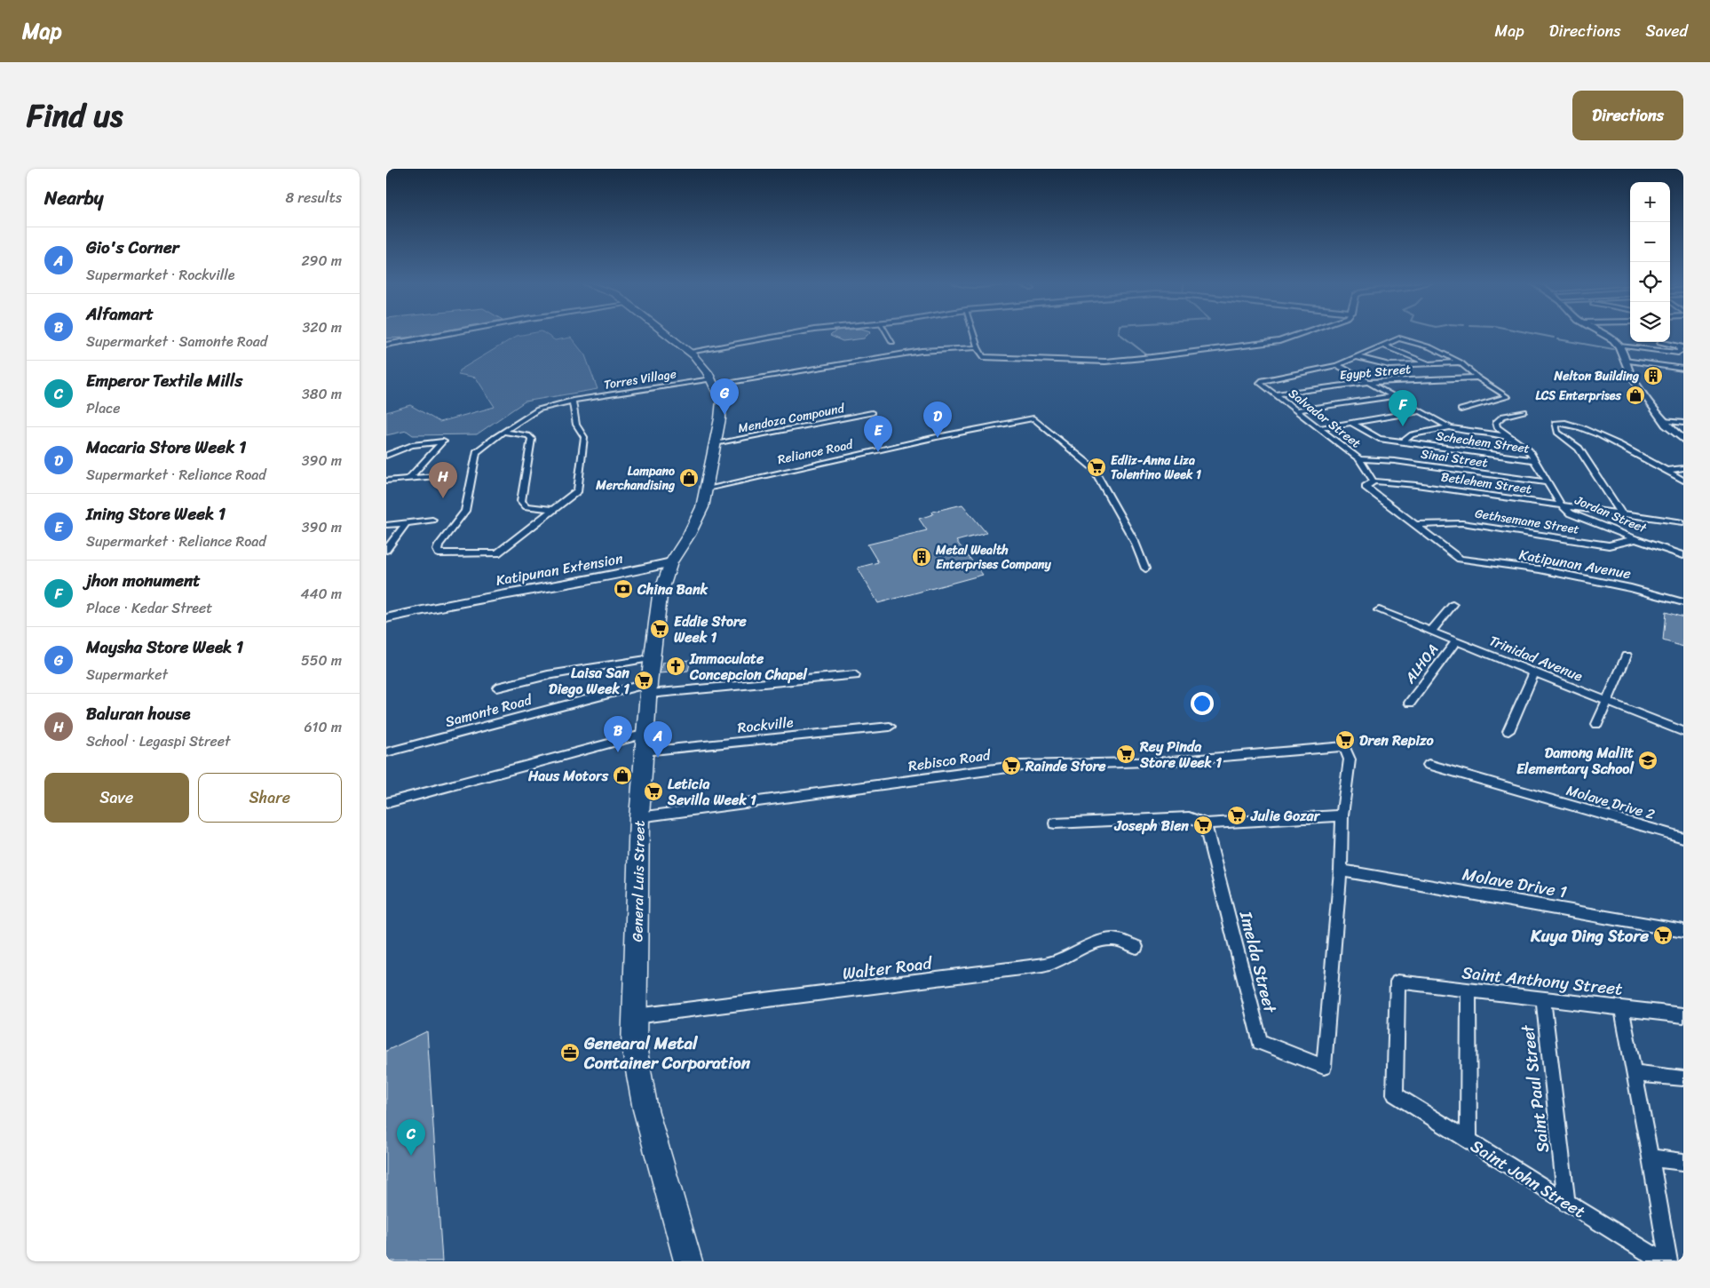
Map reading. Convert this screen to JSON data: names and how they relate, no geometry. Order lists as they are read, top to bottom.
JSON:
{
  "streets": {
    "main road": ["Katipunan Extension", "General Luis Street"],
    "street": [
      "Egypt Street",
      "Torres Village",
      "Mendoza Compound",
      "Salvador Street",
      "Schechem Street",
      "Reliance Road",
      "Sinai Street",
      "Betlehem Street",
      "Jordan Street",
      "Gethsemane Street",
      "Katipunan Avenue",
      "Trinidad Avenue",
      "ALHOA",
      "Samonte Road",
      "Rockville",
      "Rebisco Road",
      "Molave Drive 2",
      "Molave Drive 1",
      "Imelda Street",
      "Walter Road",
      "Saint Anthony Street",
      "Saint Paul Street",
      "Saint John Street"
    ]
  },
  "crossings": [
    ["Egypt Street", "Salvador Street"],
    ["Torres Village", "General Luis Street"],
    ["Mendoza Compound", "General Luis Street"],
    ["Salvador Street", "Sinai Street"],
    ["Salvador Street", "Betlehem Street"],
    ["Salvador Street", "Gethsemane Street"],
    ["Salvador Street", "Katipunan Avenue"],
    ["Schechem Street", "Jordan Street"],
    ["Reliance Road", "General Luis Street"],
    ["Sinai Street", "Jordan Street"],
    ["Betlehem Street", "Jordan Street"],
    ["Jordan Street", "Gethsemane Street"],
    ["Katipunan Extension", "General Luis Street"],
    ["Trinidad Avenue", "ALHOA"],
    ["Samonte Road", "General Luis Street"],
    ["Rockville", "General Luis Street"],
    ["Rebisco Road", "General Luis Street"],
    ["General Luis Street", "Walter Road"],
    ["Molave Drive 1", "Imelda Street"],
    ["Saint Anthony Street", "Saint Paul Street"],
    ["Saint Anthony Street", "Saint John Street"],
    ["Saint Paul Street", "Saint John Street"]
  ],
  "places": {
    "building": ["Nelton Building", "Metal Wealth Enterprises Company"],
    "shop": ["LCS Enterprises", "Lampano Merchandising", "Haus Motors"],
    "supermarket": [
      "Edliz-Anna Liza Tolentino Week 1",
      "Eddie Store Week 1",
      "Laisa San Diego Week 1",
      "Dren Repizo",
      "Rey Pinda Store Week 1",
      "Rainde Store",
      "Leticia Sevilla Week 1",
      "Julie Gozar",
      "Joseph Bien",
      "Kuya Ding Store"
    ],
    "bank": ["China Bank"],
    "church": ["Immaculate Concepcion Chapel"],
    "school or university": ["Damong Maliit Elementary School"],
    "office": ["Genearal Metal Container Corporation"]
  },
  "page": {
    "header": "Map",
    "nav": ["Map", "Directions", "Saved"],
    "title": "Find us",
    "buttons": [
      "Directions",
      ["Save", "Share"]
    ],
    "heading": ["Nearby", "8 results"],
    "map_buttons": ["+", "−"],
    "list": [
      {
        "mark": "A",
        "name": "Gio's Corner",
        "note": "Supermarket · Rockville",
        "value": "290 m"
      },
      {
        "mark": "B",
        "name": "Alfamart",
        "note": "Supermarket · Samonte Road",
        "value": "320 m"
      },
      {
        "mark": "C",
        "name": "Emperor Textile Mills",
        "note": "Place",
        "value": "380 m"
      },
      {
        "mark": "D",
        "name": "Macaria Store Week 1",
        "note": "Supermarket · Reliance Road",
        "value": "390 m"
      },
      {
        "mark": "E",
        "name": "Ining Store Week 1",
        "note": "Supermarket · Reliance Road",
        "value": "390 m"
      },
      {
        "mark": "F",
        "name": "jhon monument",
        "note": "Place · Kedar Street",
        "value": "440 m"
      },
      {
        "mark": "G",
        "name": "Maysha Store Week 1",
        "note": "Supermarket",
        "value": "550 m"
      },
      {
        "mark": "H",
        "name": "Baluran house",
        "note": "School · Legaspi Street",
        "value": "610 m"
      }
    ],
    "pins": [
      "G",
      "F",
      "D",
      "E",
      "H",
      "B",
      "A",
      "C"
    ]
  }
}
